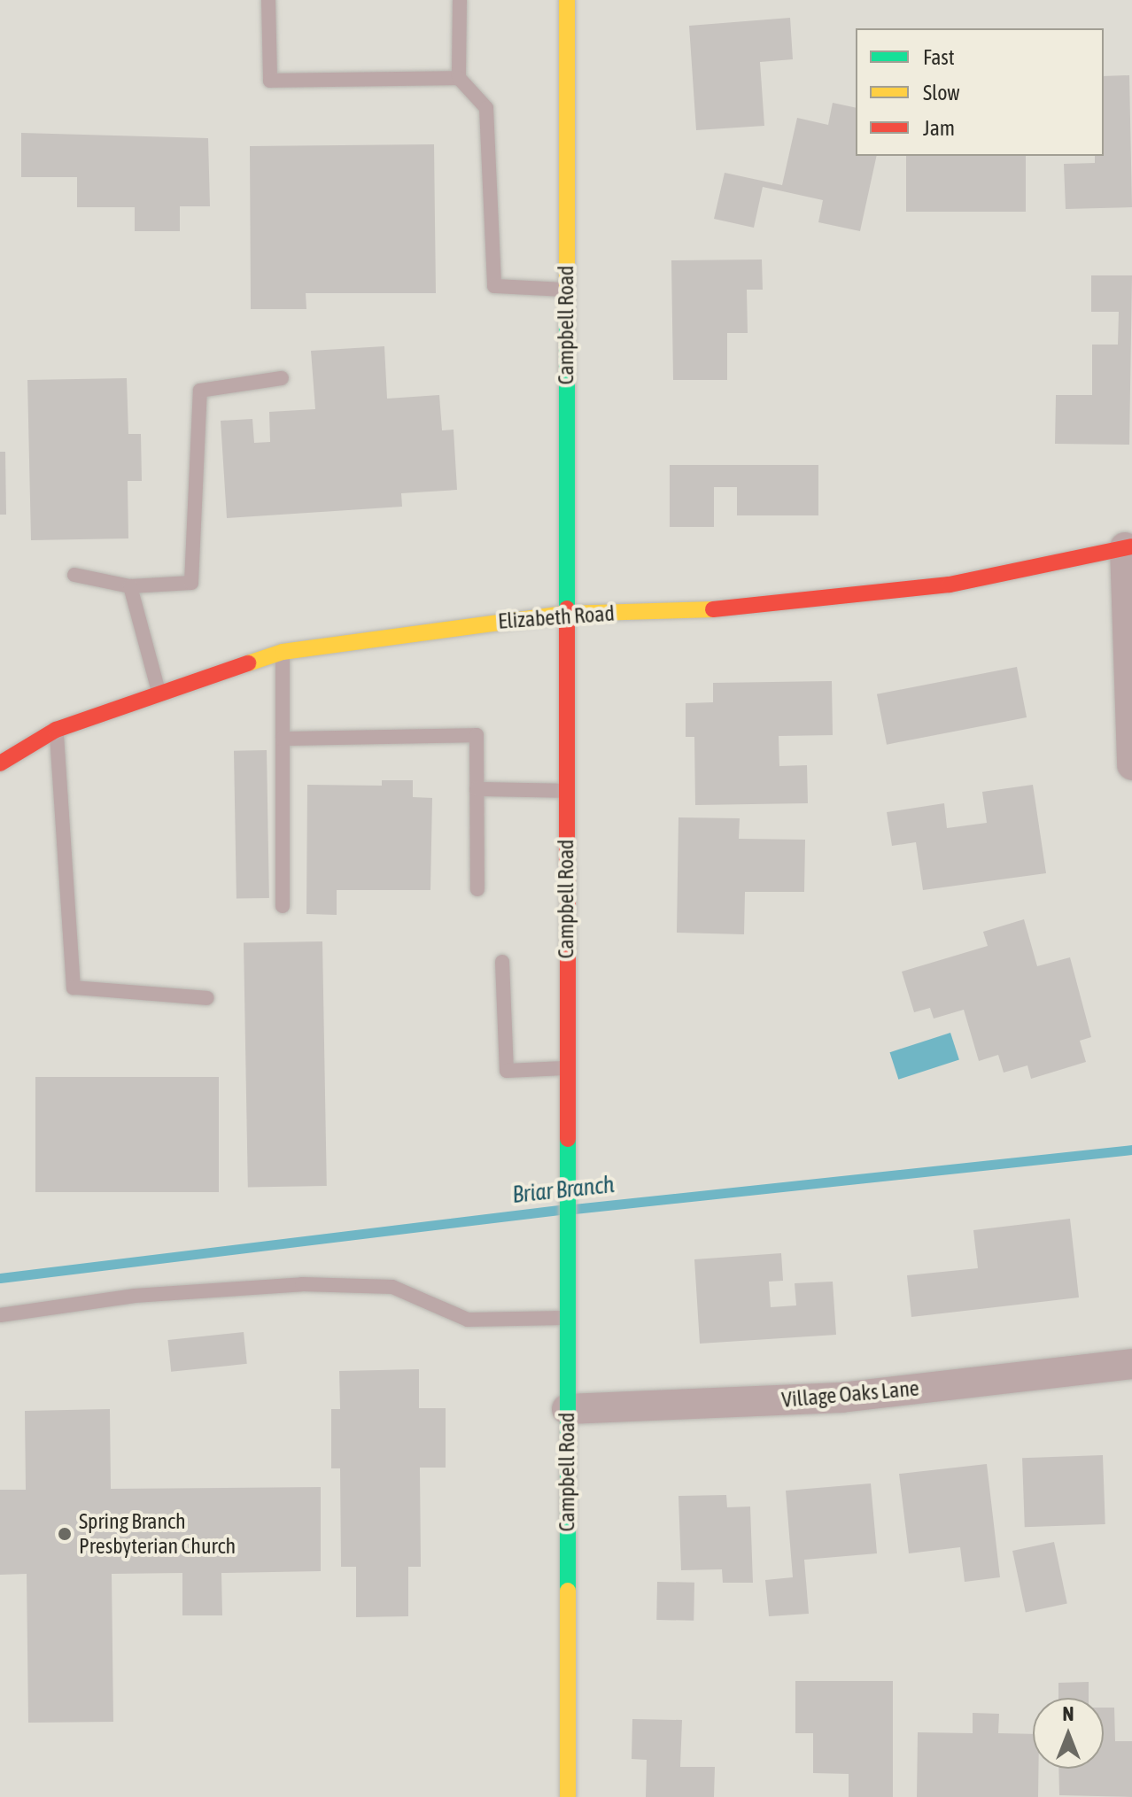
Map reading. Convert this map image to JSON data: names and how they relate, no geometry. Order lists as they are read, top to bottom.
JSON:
{
  "streets": {
    "street": ["Campbell Road", "Elizabeth Road", "Village Oaks Lane"]
  },
  "crossings": [
    ["Campbell Road", "Elizabeth Road"],
    ["Campbell Road", "Village Oaks Lane"]
  ],
  "water": ["Briar Branch"],
  "places": ["Spring Branch Presbyterian Church"],
  "legend": ["Fast", "Slow", "Jam"],
  "north": "top"
}
